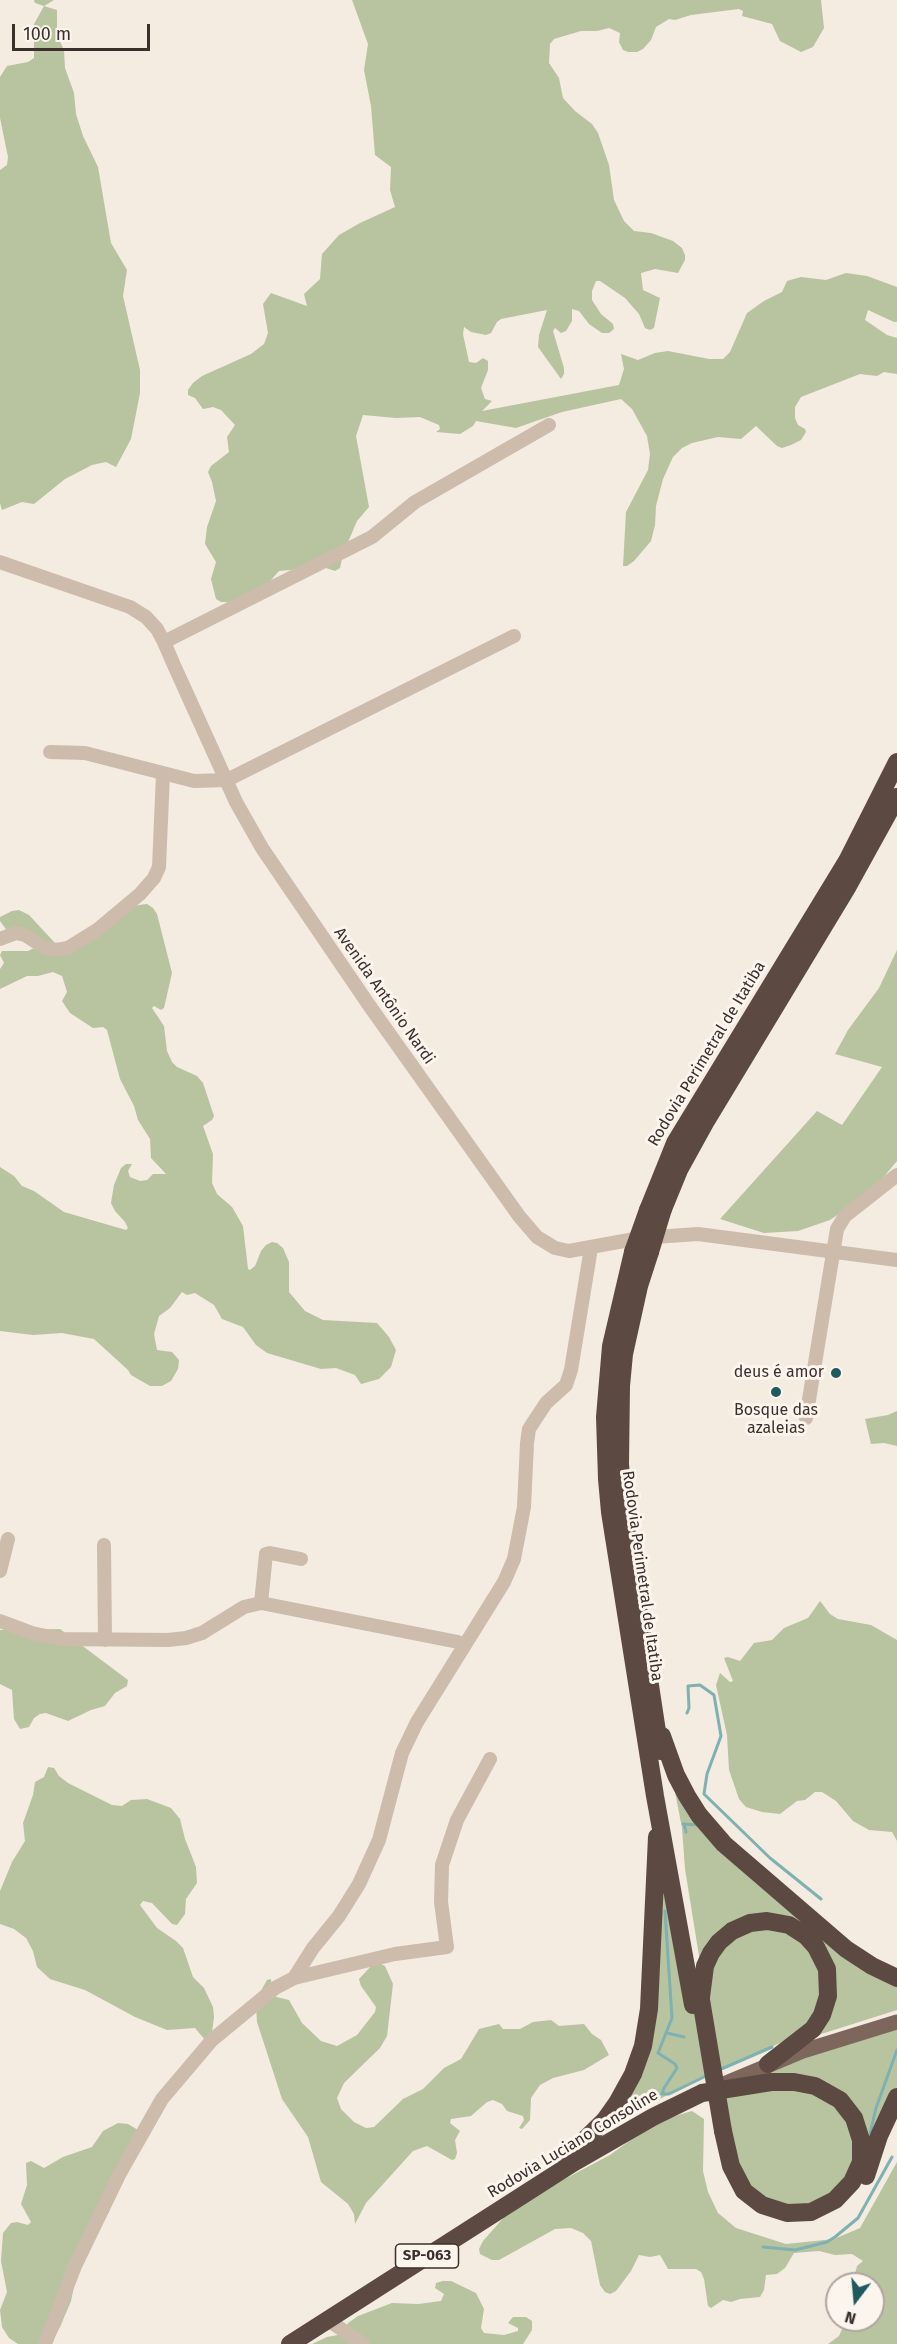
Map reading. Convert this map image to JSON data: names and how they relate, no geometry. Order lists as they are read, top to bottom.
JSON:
{
  "streets": {
    "highway": ["Rodovia Perimetral de Itatiba", "Rodovia Luciano Consoline", "SP-063"],
    "street": ["Avenida Antônio Nardi"]
  },
  "places": ["deus é amor", "Bosque das azaleias"],
  "scale_bar": "100 m",
  "north": "bottom"
}
